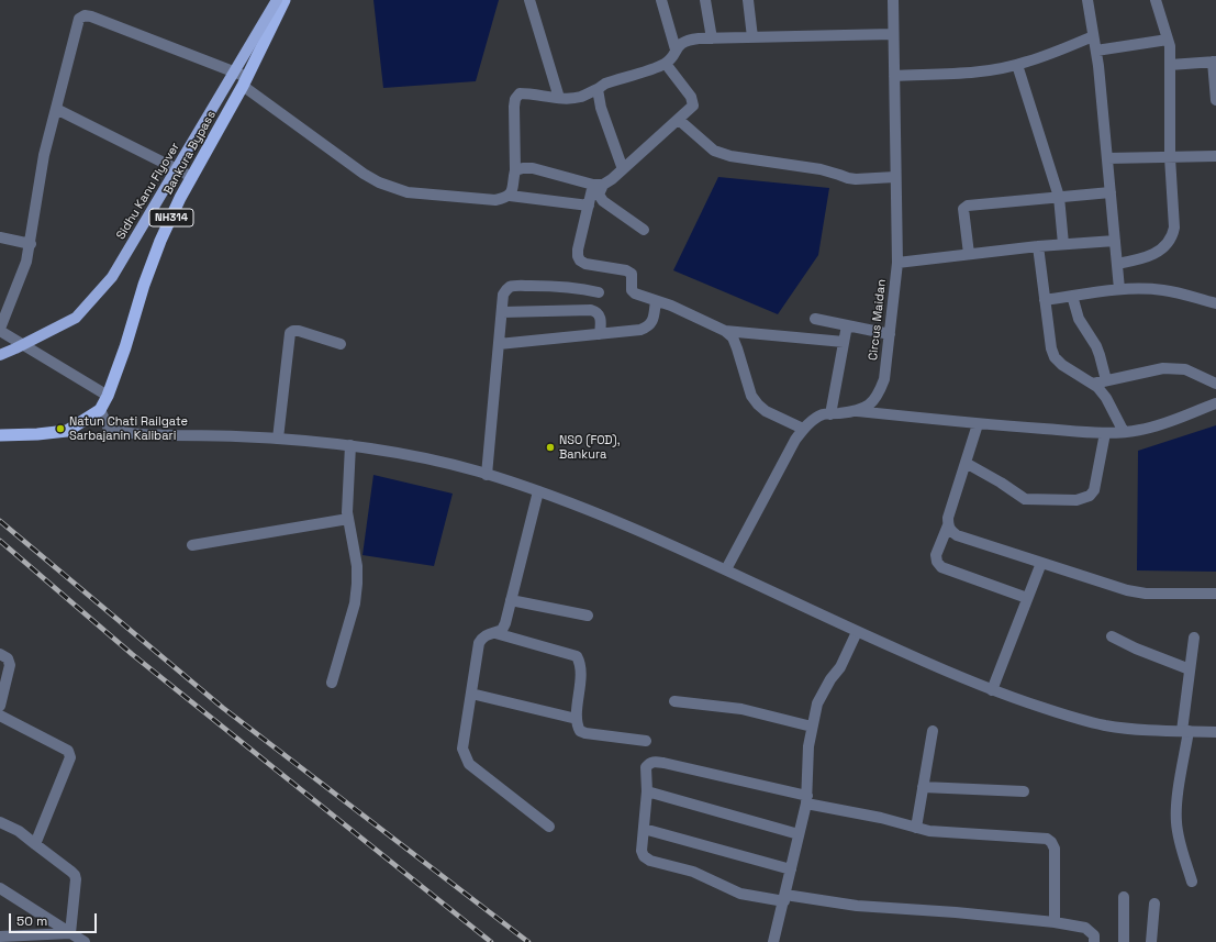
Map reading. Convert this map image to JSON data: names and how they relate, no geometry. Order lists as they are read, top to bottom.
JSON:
{
  "streets": {
    "highway": ["Bankura Bypass", "NH314"],
    "main road": ["Sidhu Kanu Flyover"],
    "street": ["Circus Maidan"]
  },
  "places": ["Natun Chati Railgate Sarbajanin Kalibari", "NSO (FOD), Bankura"],
  "scale_bar": "50 m"
}
